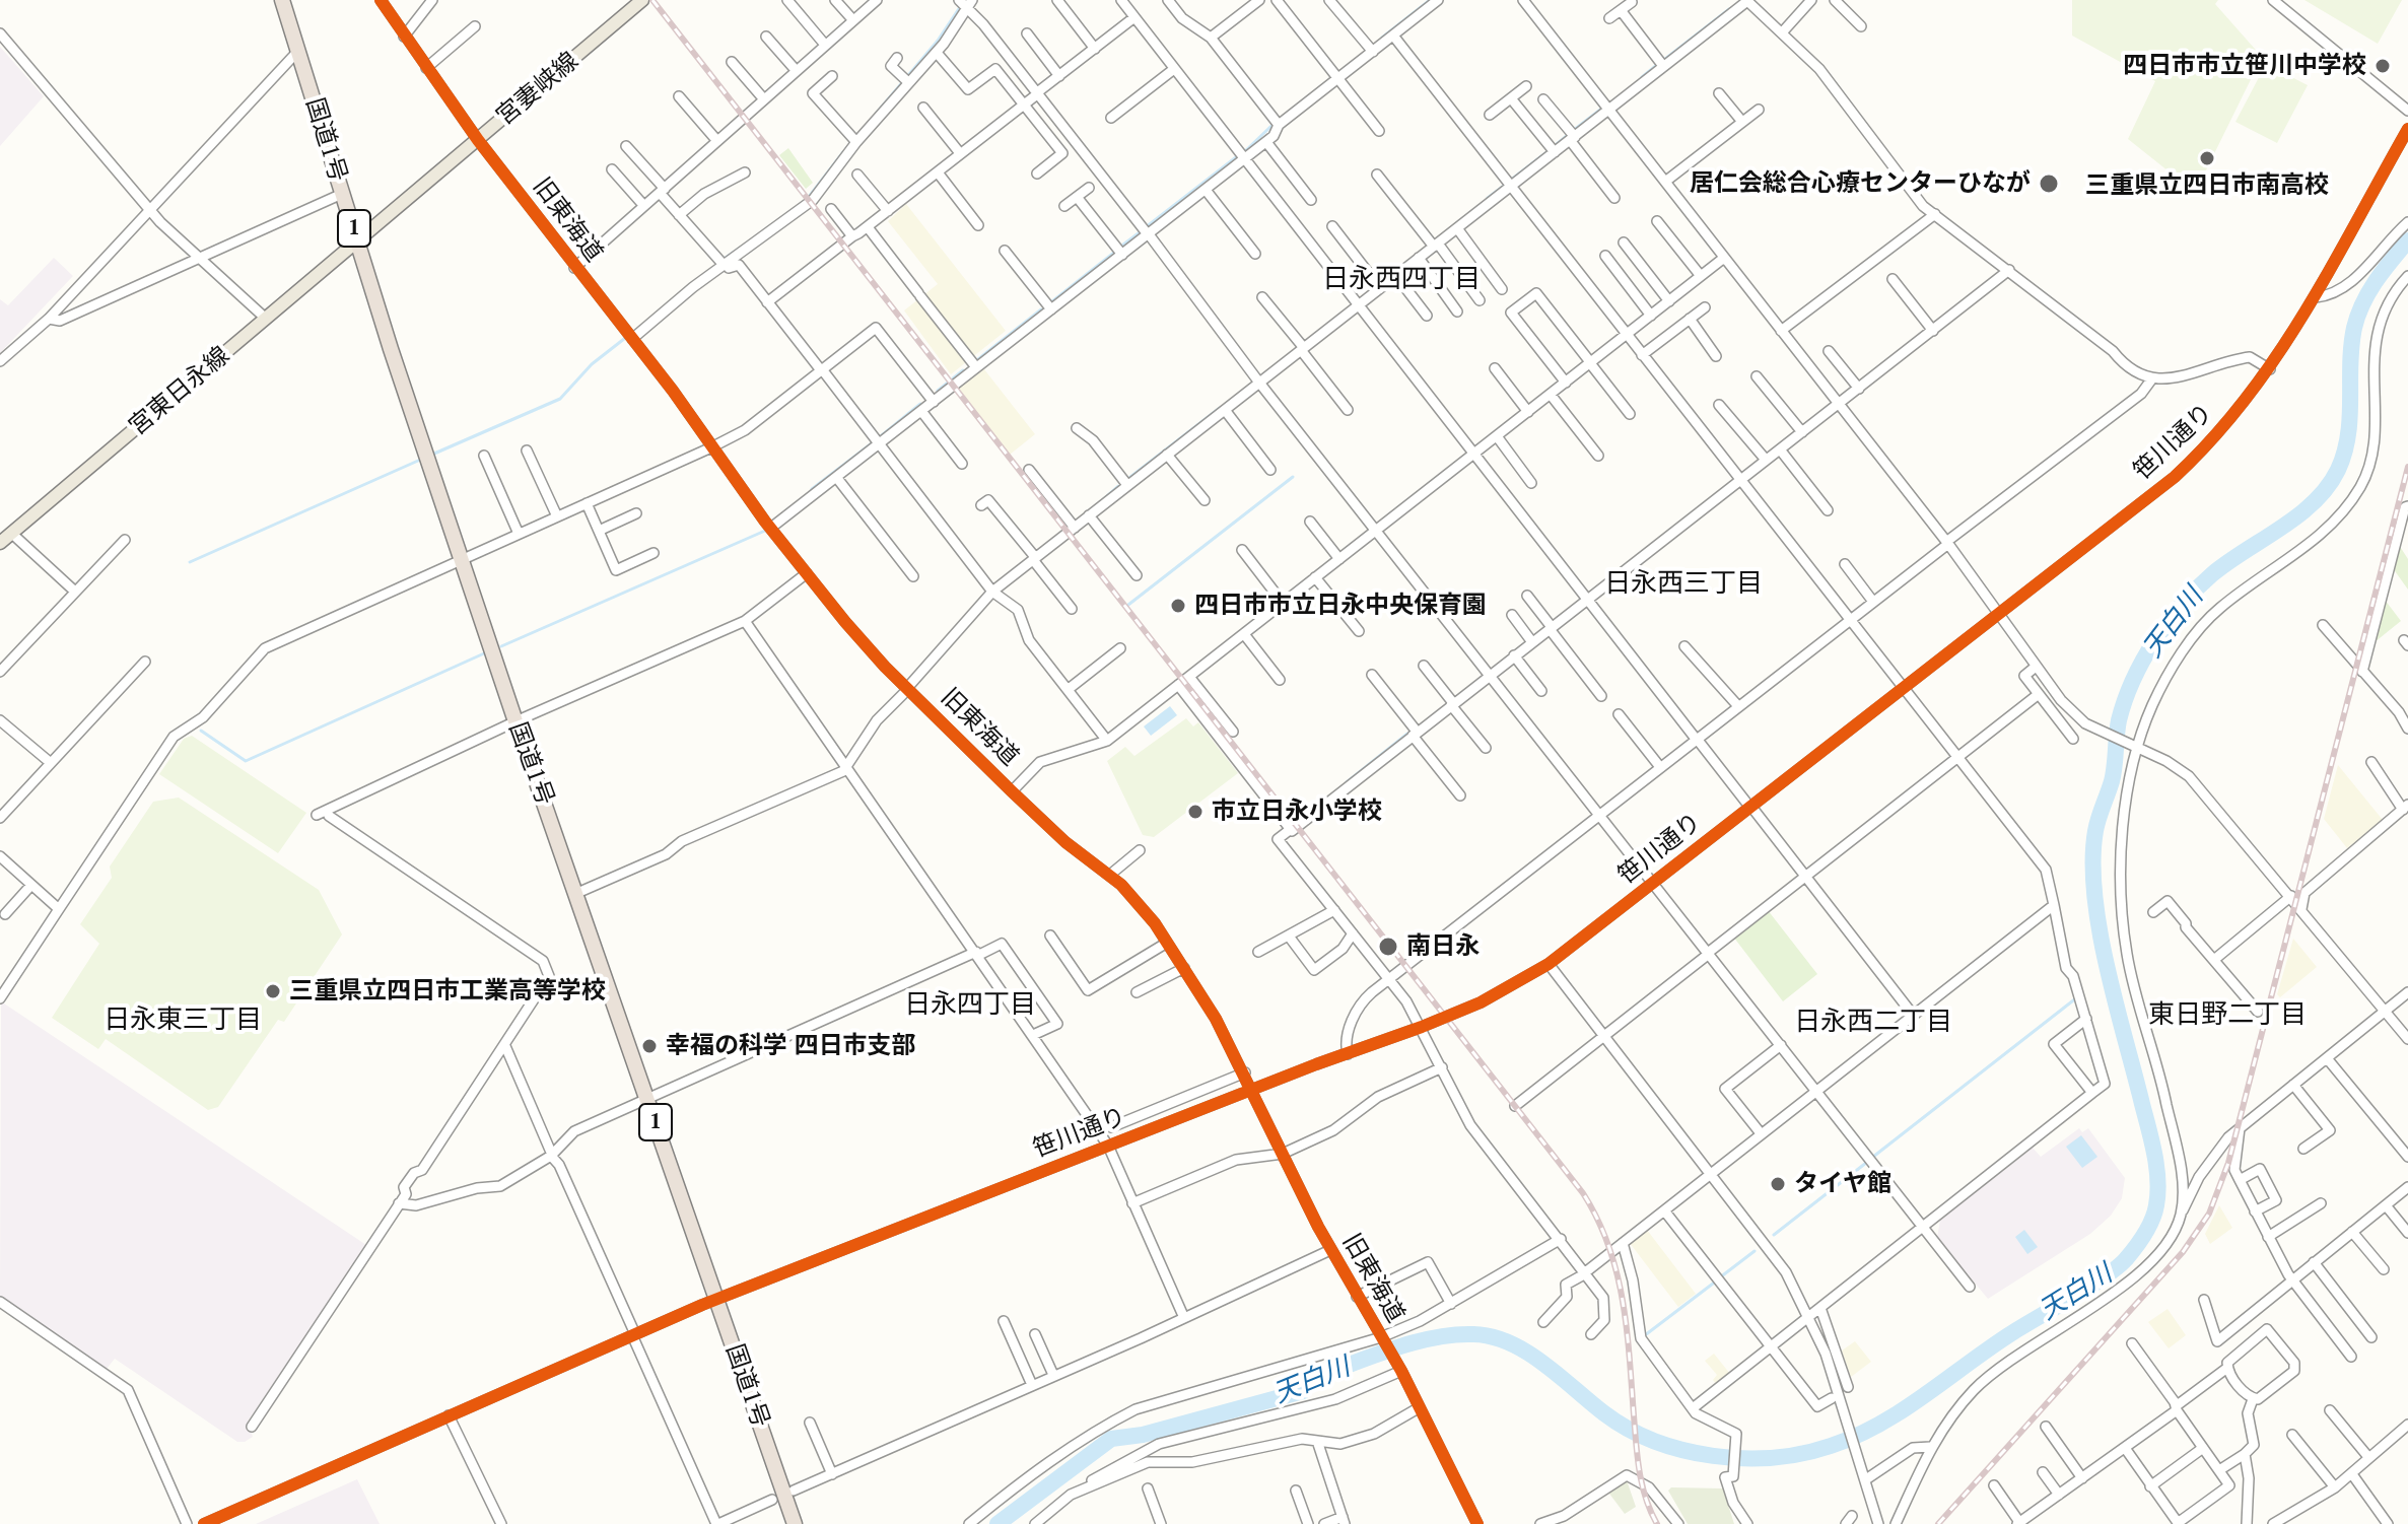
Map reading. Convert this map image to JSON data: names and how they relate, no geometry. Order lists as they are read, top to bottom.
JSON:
{
  "streets": {
    "highway": ["国道1号", "1"],
    "main road": ["宮妻峡線", "宮東日永線"],
    "street": ["旧東海道", "笹川通り"]
  },
  "crossings": [
    ["宮妻峡線", "国道1号"],
    ["宮妻峡線", "旧東海道"],
    ["宮妻峡線", "宮東日永線"],
    ["国道1号", "宮東日永線"],
    ["国道1号", "笹川通り"],
    ["旧東海道", "笹川通り"]
  ],
  "districts": [
    "日永西四丁目",
    "日永西三丁目",
    "日永四丁目",
    "東日野二丁目",
    "日永東三丁目",
    "日永西二丁目"
  ],
  "water": ["天白川"],
  "places": [
    "四日市市立笹川中学校",
    "三重県立四日市南高校",
    "居仁会総合心療センターひなが",
    "四日市市立日永中央保育園",
    "市立日永小学校",
    "南日永",
    "三重県立四日市工業高等学校",
    "幸福の科学 四日市支部",
    "タイヤ館"
  ]
}
